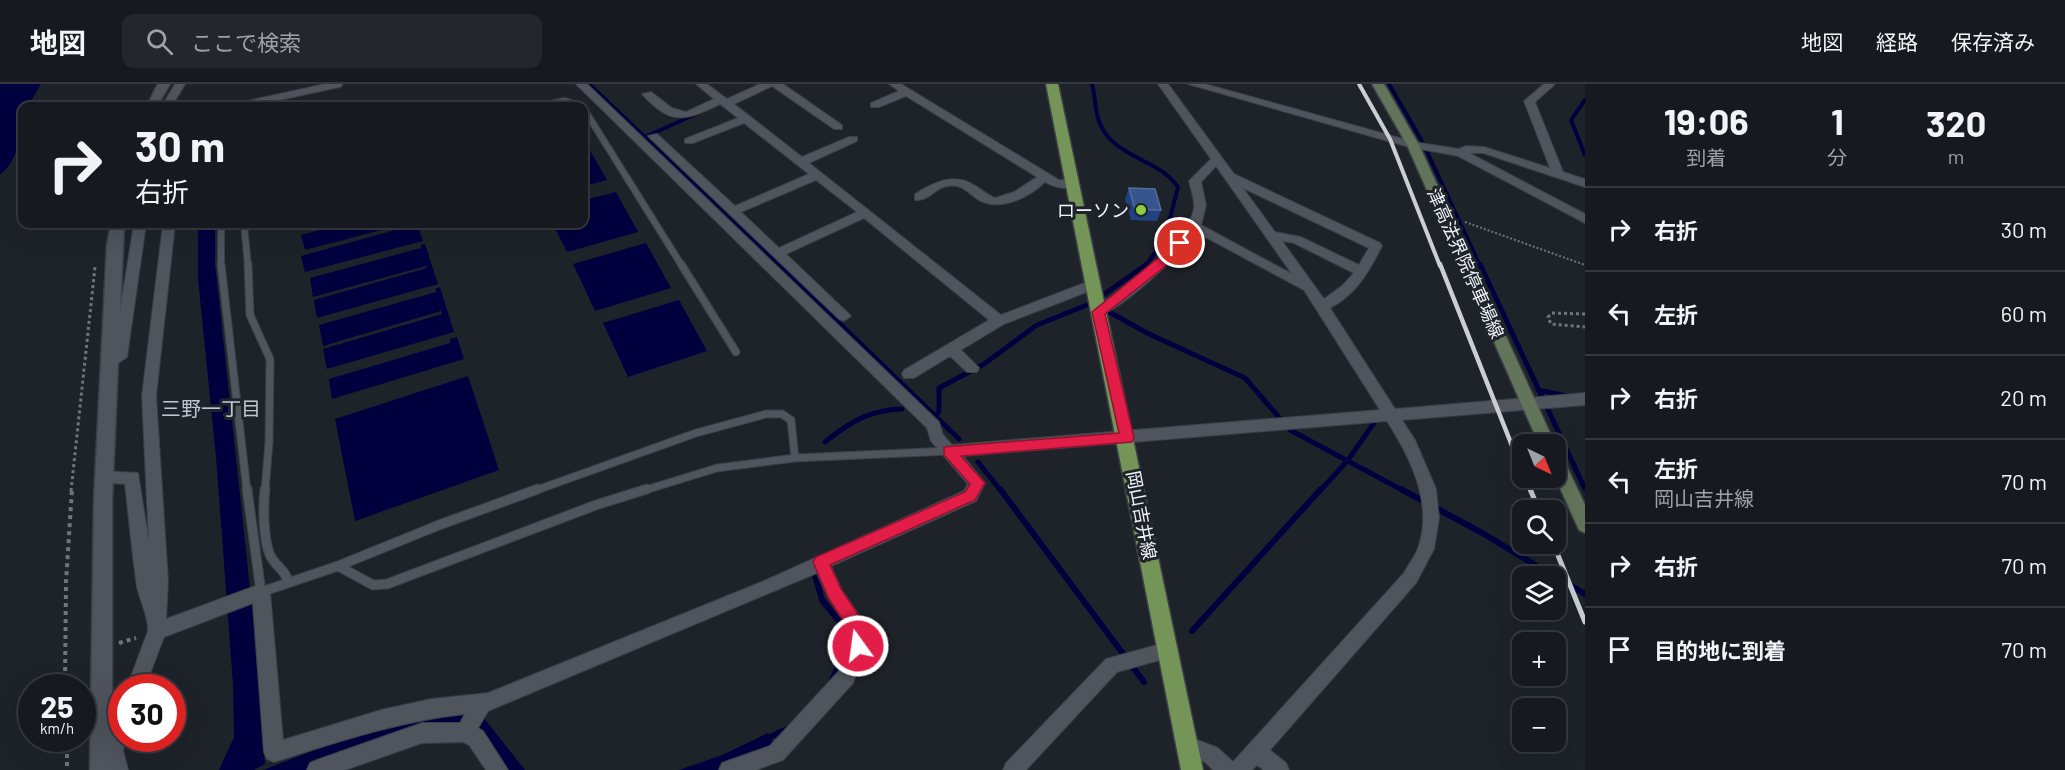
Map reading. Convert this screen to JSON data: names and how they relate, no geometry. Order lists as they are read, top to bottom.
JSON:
{
  "streets": {
    "main road": ["津高法界院停車場線", "岡山吉井線"]
  },
  "districts": ["三野一丁目"],
  "places": ["ローソン"],
  "north": "bottom right",
  "page": {
    "header": "地図",
    "search": "ここで検索",
    "nav": ["地図", "経路", "保存済み"],
    "eta": [
      "19:06",
      "到着",
      "1",
      "分",
      "320",
      "m"
    ],
    "turn": ["30 m", "右折"],
    "list": [
      {
        "name": "右折",
        "value": "30 m"
      },
      {
        "name": "左折",
        "value": "60 m"
      },
      {
        "name": "右折",
        "value": "20 m"
      },
      {
        "name": "左折",
        "note": "岡山吉井線",
        "value": "70 m"
      },
      {
        "name": "右折",
        "value": "70 m"
      },
      {
        "name": "目的地に到着",
        "value": "70 m"
      }
    ],
    "map_buttons": ["+", "−"],
    "speed": "25 km/h",
    "limit": "30"
  }
}
